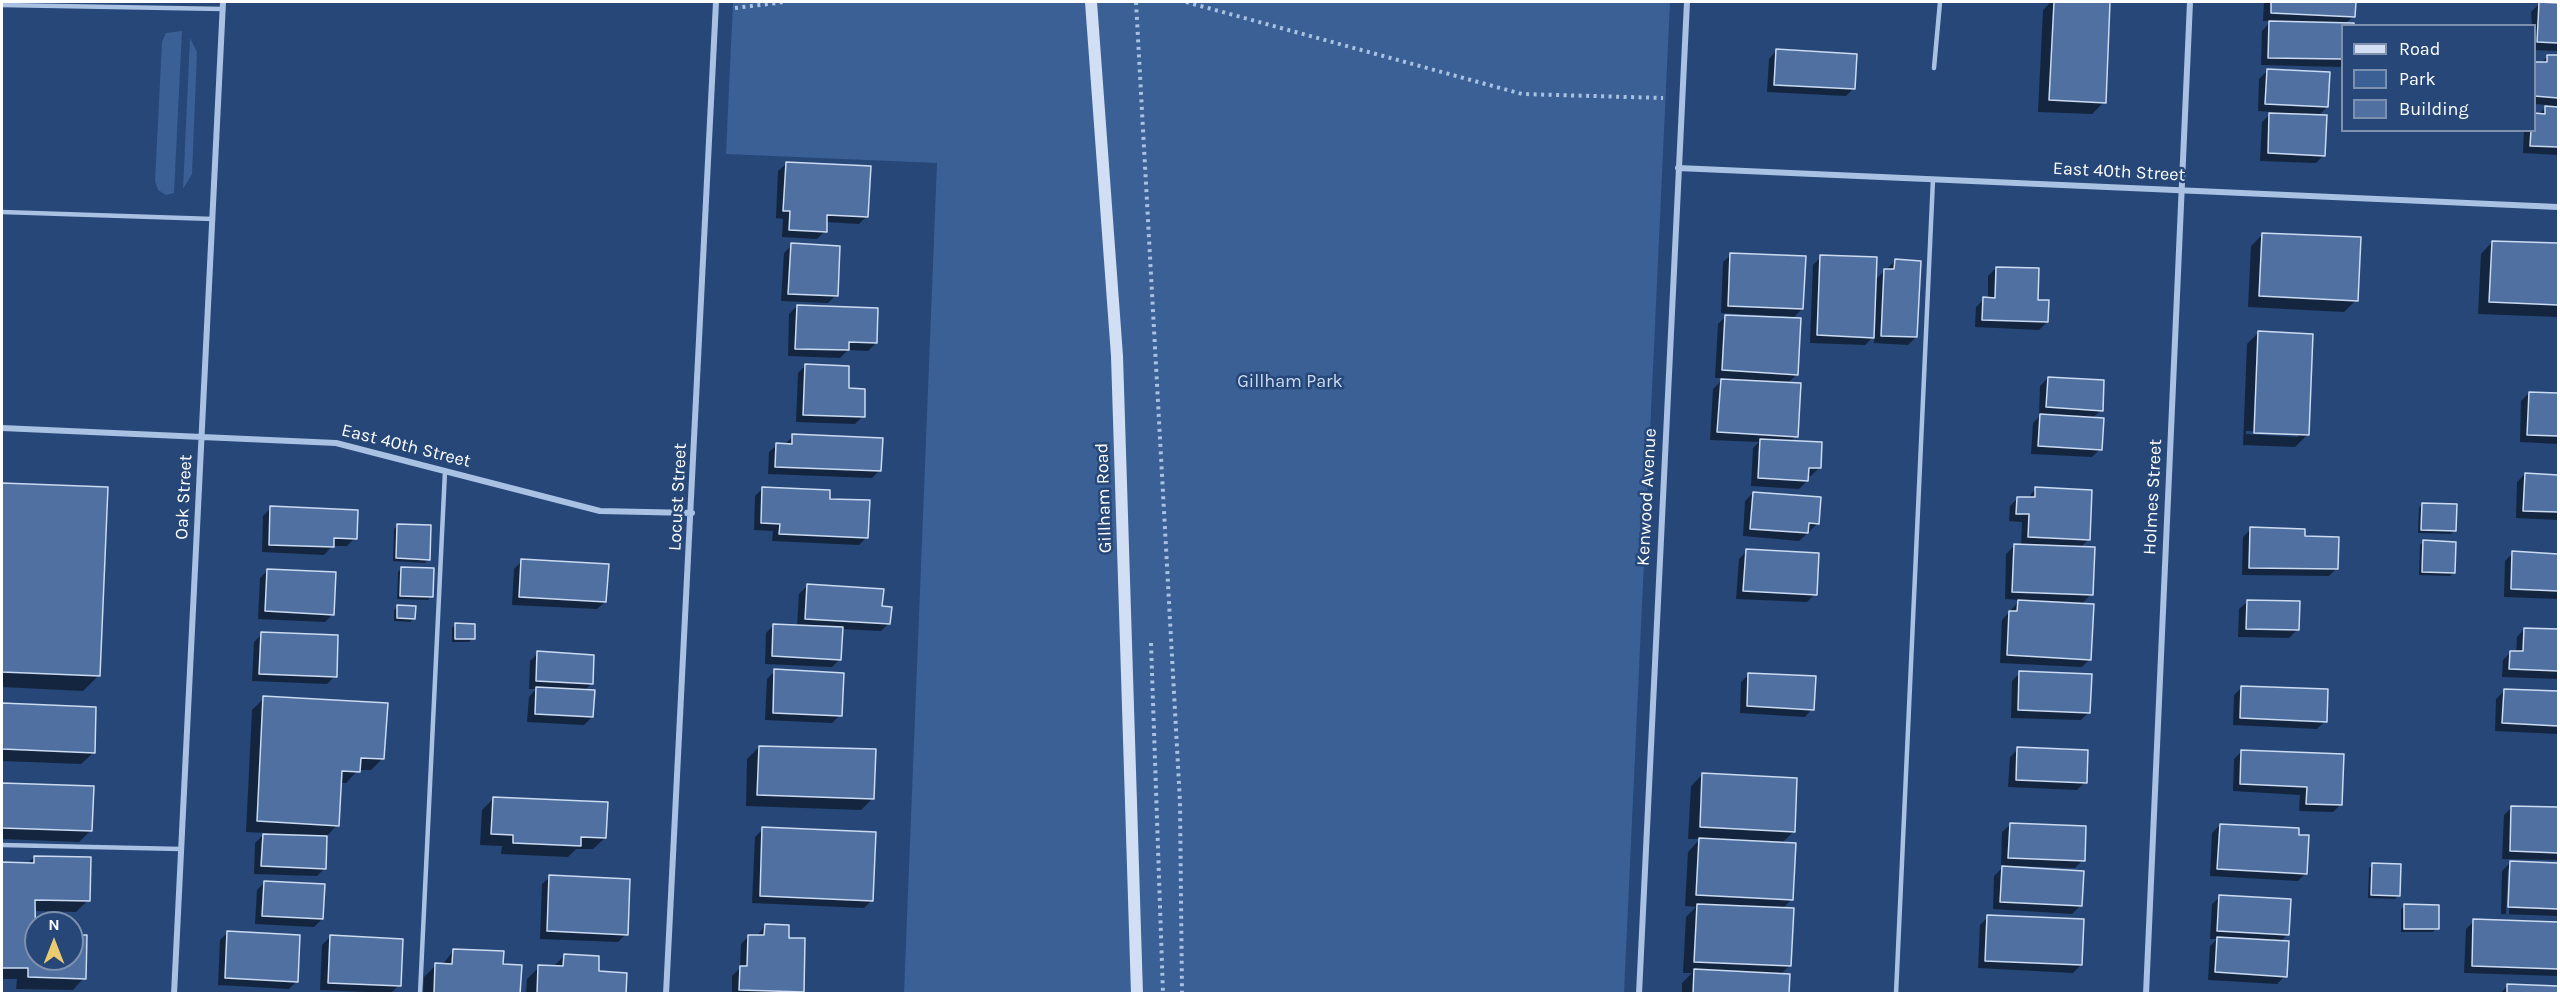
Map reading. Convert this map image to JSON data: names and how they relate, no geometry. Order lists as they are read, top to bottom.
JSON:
{
  "streets": {
    "main road": ["Gillham Road"],
    "street": [
      "East 40th Street",
      "Oak Street",
      "Locust Street",
      "Kenwood Avenue",
      "Holmes Street"
    ]
  },
  "crossings": [
    ["East 40th Street", "Oak Street"],
    ["East 40th Street", "Locust Street"],
    ["East 40th Street", "Kenwood Avenue"],
    ["East 40th Street", "Holmes Street"]
  ],
  "parks": ["Gillham Park"],
  "legend": ["Road", "Park", "Building"],
  "north": "top"
}
